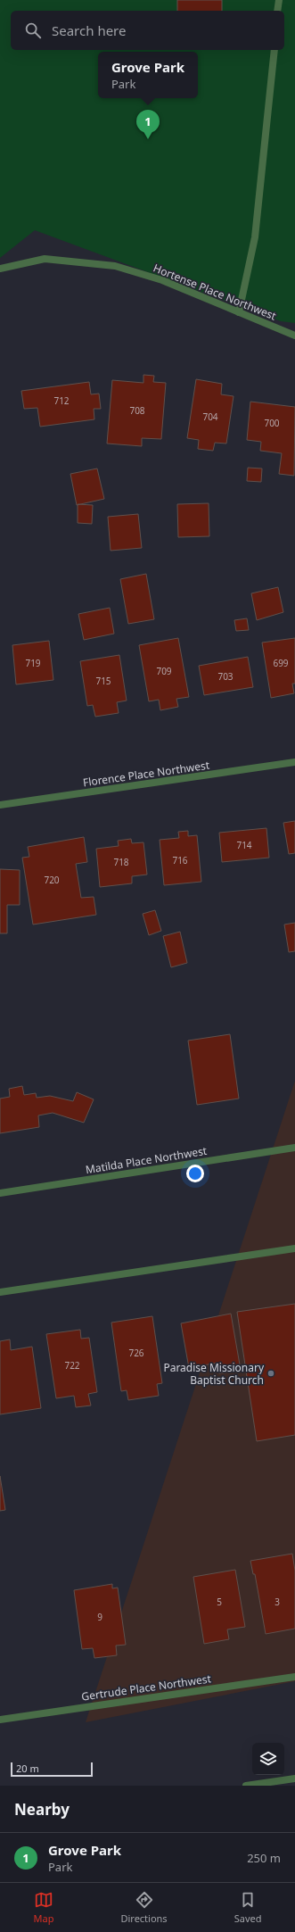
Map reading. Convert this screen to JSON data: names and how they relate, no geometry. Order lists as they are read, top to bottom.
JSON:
{
  "streets": {
    "street": [
      "Hortense Place Northwest",
      "Florence Place Northwest",
      "Matilda Place Northwest",
      "Gertrude Place Northwest"
    ]
  },
  "places": ["Paradise Missionary Baptist Church"],
  "house_numbers": [
    "712",
    "708",
    "704",
    "700",
    "719",
    "699",
    "709",
    "703",
    "715",
    "714",
    "716",
    "718",
    "720",
    "726",
    "722",
    "5",
    "3",
    "9"
  ],
  "scale_bar": "20 m",
  "page": {
    "search": "Search here",
    "popup": ["Grove Park", "Park"],
    "pins": "1",
    "scale": "20 m",
    "heading": "Nearby",
    "list": [
      {
        "mark": "1",
        "name": "Grove Park",
        "note": "Park",
        "value": "250 m"
      }
    ],
    "nav": ["Map", "Directions", "Saved"]
  }
}
